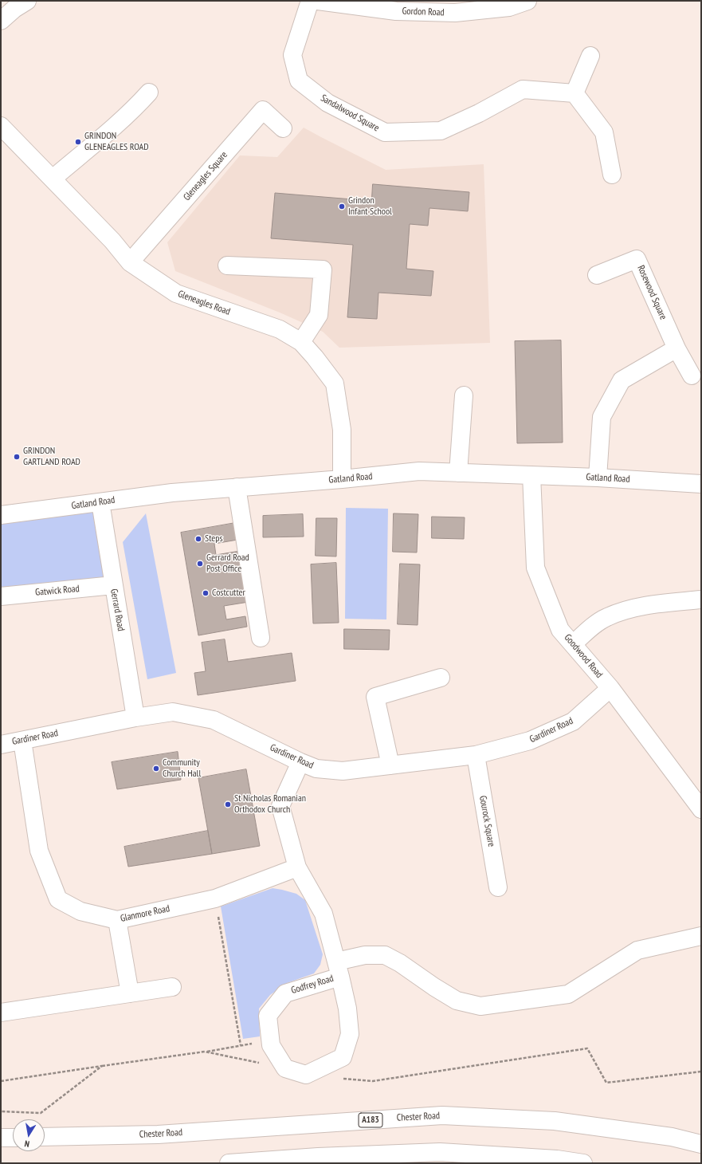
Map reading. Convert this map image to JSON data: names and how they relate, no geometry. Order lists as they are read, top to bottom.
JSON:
{
  "streets": {
    "street": [
      "Gordon Road",
      "Sandalwood Square",
      "Gleneagles Square",
      "Rosewood Square",
      "Gleneagles Road",
      "Gatland Road",
      "Gatwick Road",
      "Gerrard Road",
      "Goodwood Road",
      "Gardiner Road",
      "Gourock Square",
      "Glanmore Road",
      "Godfrey Road",
      "Chester Road",
      "A183"
    ]
  },
  "crossings": [
    ["Gleneagles Square", "Gleneagles Road"],
    ["Gleneagles Road", "Gatland Road"],
    ["Gatland Road", "Gerrard Road"],
    ["Gatland Road", "Goodwood Road"],
    ["Gatwick Road", "Gerrard Road"],
    ["Gerrard Road", "Gardiner Road"],
    ["Goodwood Road", "Gardiner Road"],
    ["Gardiner Road", "Gourock Square"],
    ["Gardiner Road", "Glanmore Road"],
    ["Gardiner Road", "Godfrey Road"],
    ["Glanmore Road", "Godfrey Road"]
  ],
  "places": [
    "GRINDON GLENEAGLES ROAD",
    "Grindon Infant School",
    "GRINDON GARTLAND ROAD",
    "Steps",
    "Gerrard Road Post Office",
    "Costcutter",
    "Community Church Hall",
    "St Nicholas Romanian Orthodox Church"
  ],
  "north": "bottom"
}
